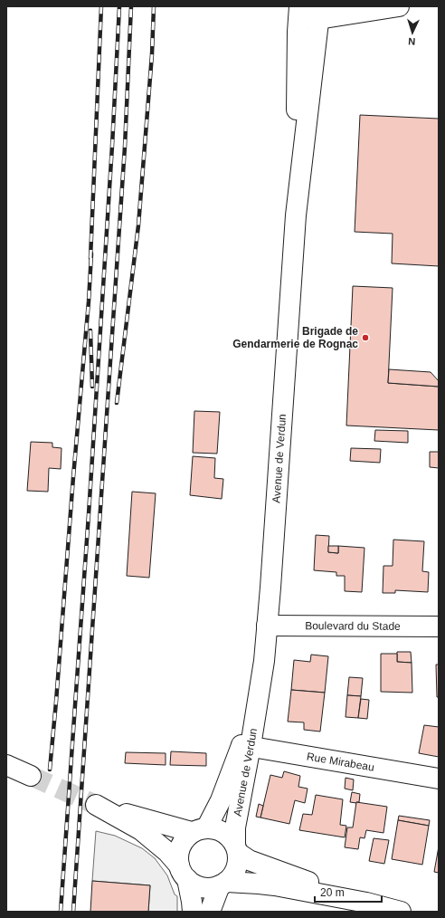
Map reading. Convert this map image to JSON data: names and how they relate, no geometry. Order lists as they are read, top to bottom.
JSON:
{
  "streets": {
    "main road": ["Avenue de Verdun", "Boulevard du Stade", "Rue Mirabeau"]
  },
  "crossings": [
    ["Avenue de Verdun", "Boulevard du Stade"],
    ["Avenue de Verdun", "Rue Mirabeau"]
  ],
  "places": ["Brigade de Gendarmerie de Rognac"],
  "scale_bar": "20 m",
  "north": "bottom"
}
